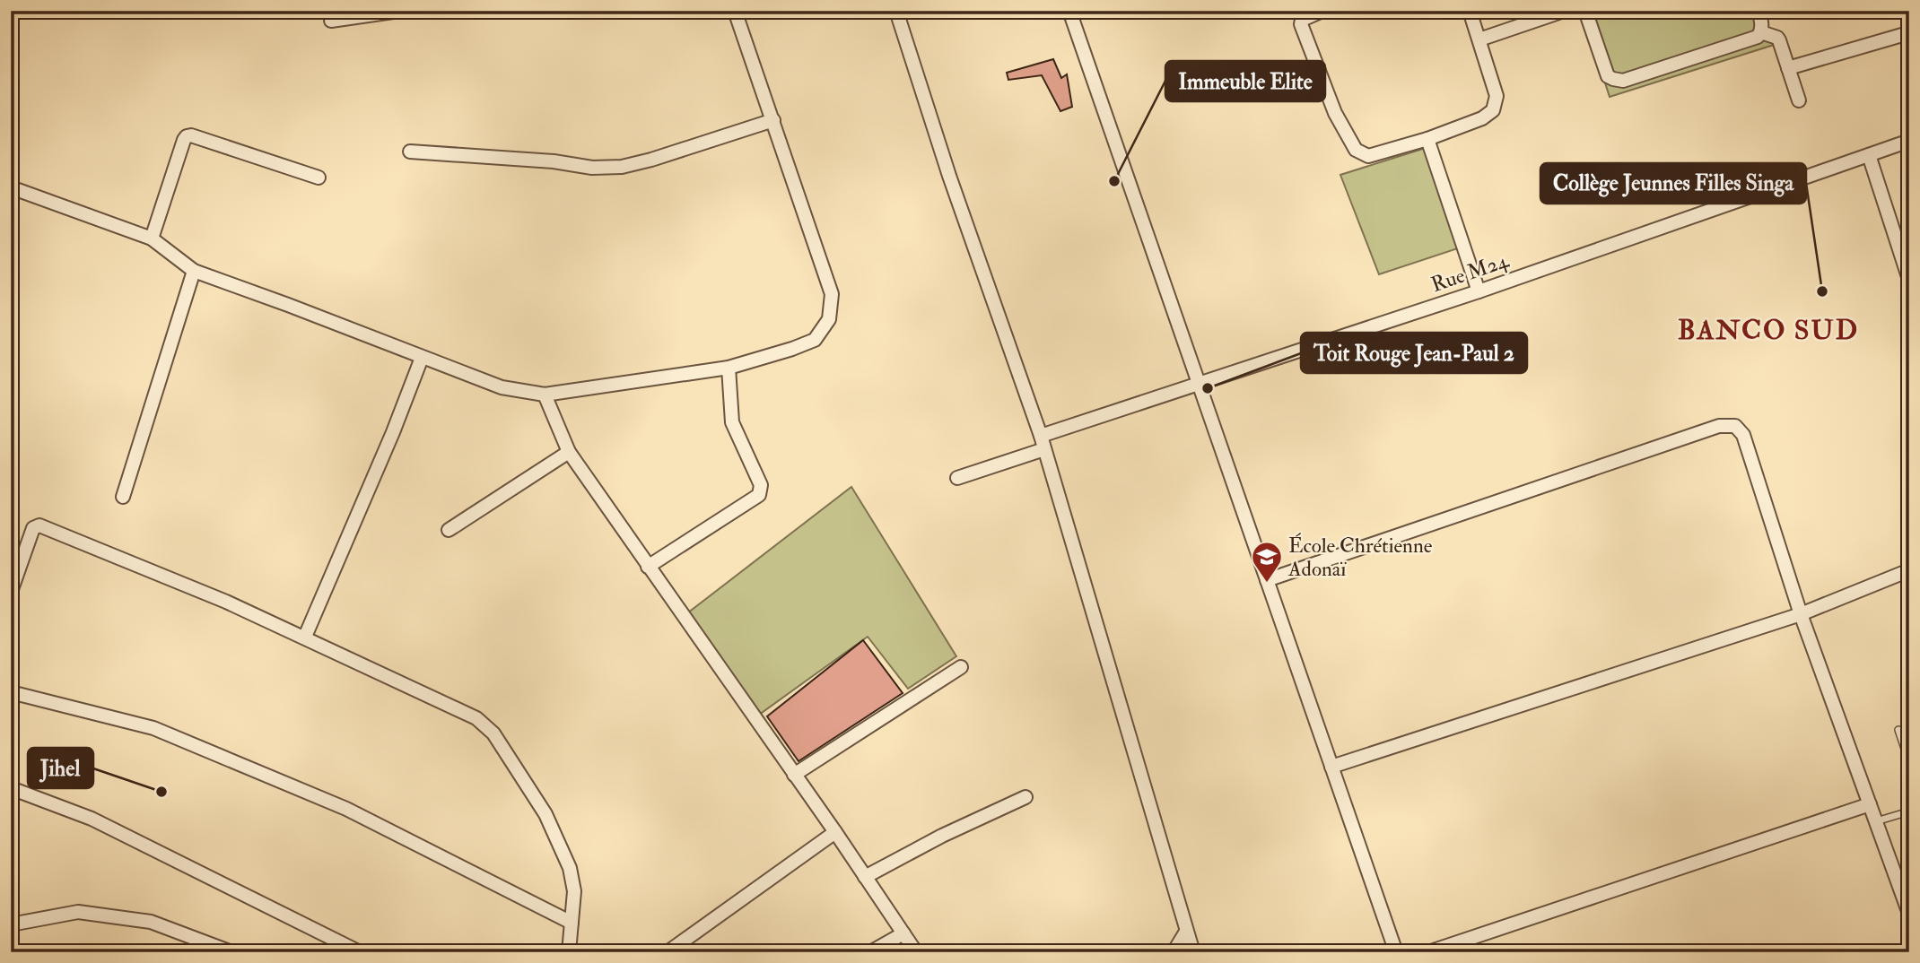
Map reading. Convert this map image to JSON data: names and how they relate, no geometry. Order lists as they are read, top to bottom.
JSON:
{
  "streets": {
    "street": ["Rue M24"]
  },
  "districts": ["BANCO SUD"],
  "places": {
    "other": [
      "Immeuble Elite",
      "Collège Jeunnes Filles Singa",
      "Toit Rouge Jean-Paul 2",
      "Jihel"
    ],
    "school or university": ["École Chrétienne Adonaï"]
  }
}
